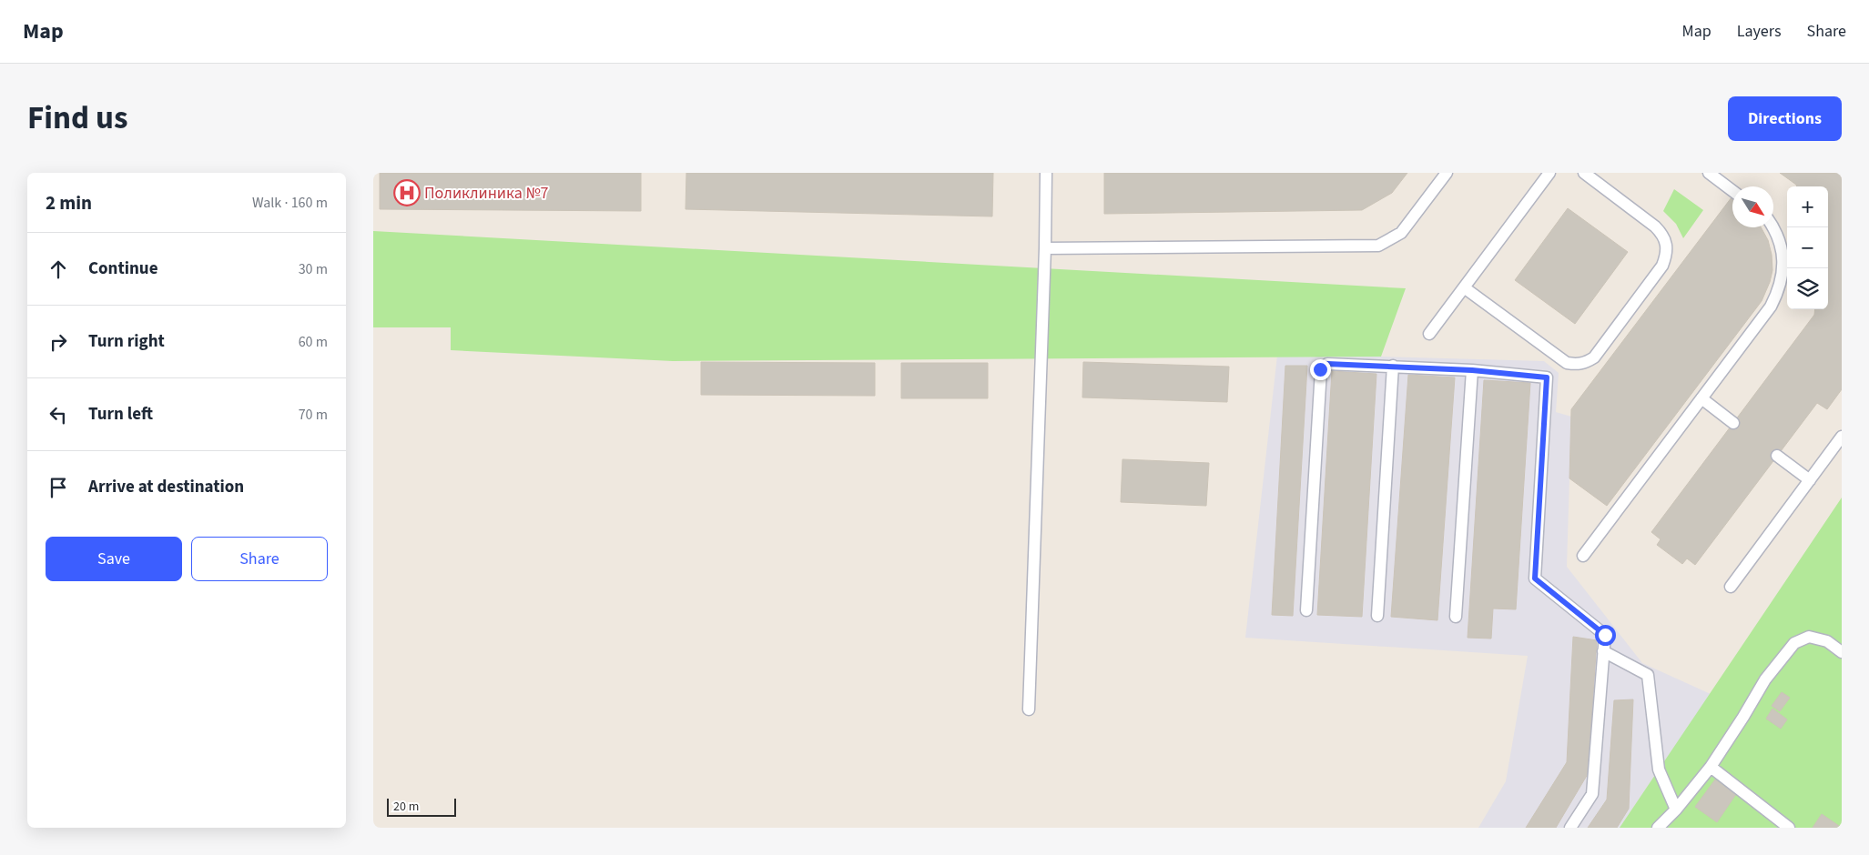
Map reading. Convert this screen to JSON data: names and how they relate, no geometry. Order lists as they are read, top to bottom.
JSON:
{
  "places": {
    "hospital": ["Поликлиника №7"]
  },
  "scale_bar": "20 m",
  "north": "bottom right",
  "page": {
    "header": "Map",
    "nav": ["Map", "Layers", "Share"],
    "title": "Find us",
    "buttons": [
      "Directions",
      ["Save", "Share"]
    ],
    "heading": ["2 min", "Walk · 160 m"],
    "map_buttons": ["+", "−"],
    "list": [
      ["Continue", "30 m"],
      ["Turn right", "60 m"],
      ["Turn left", "70 m"],
      "Arrive at destination"
    ],
    "scale": "20 m"
  }
}
